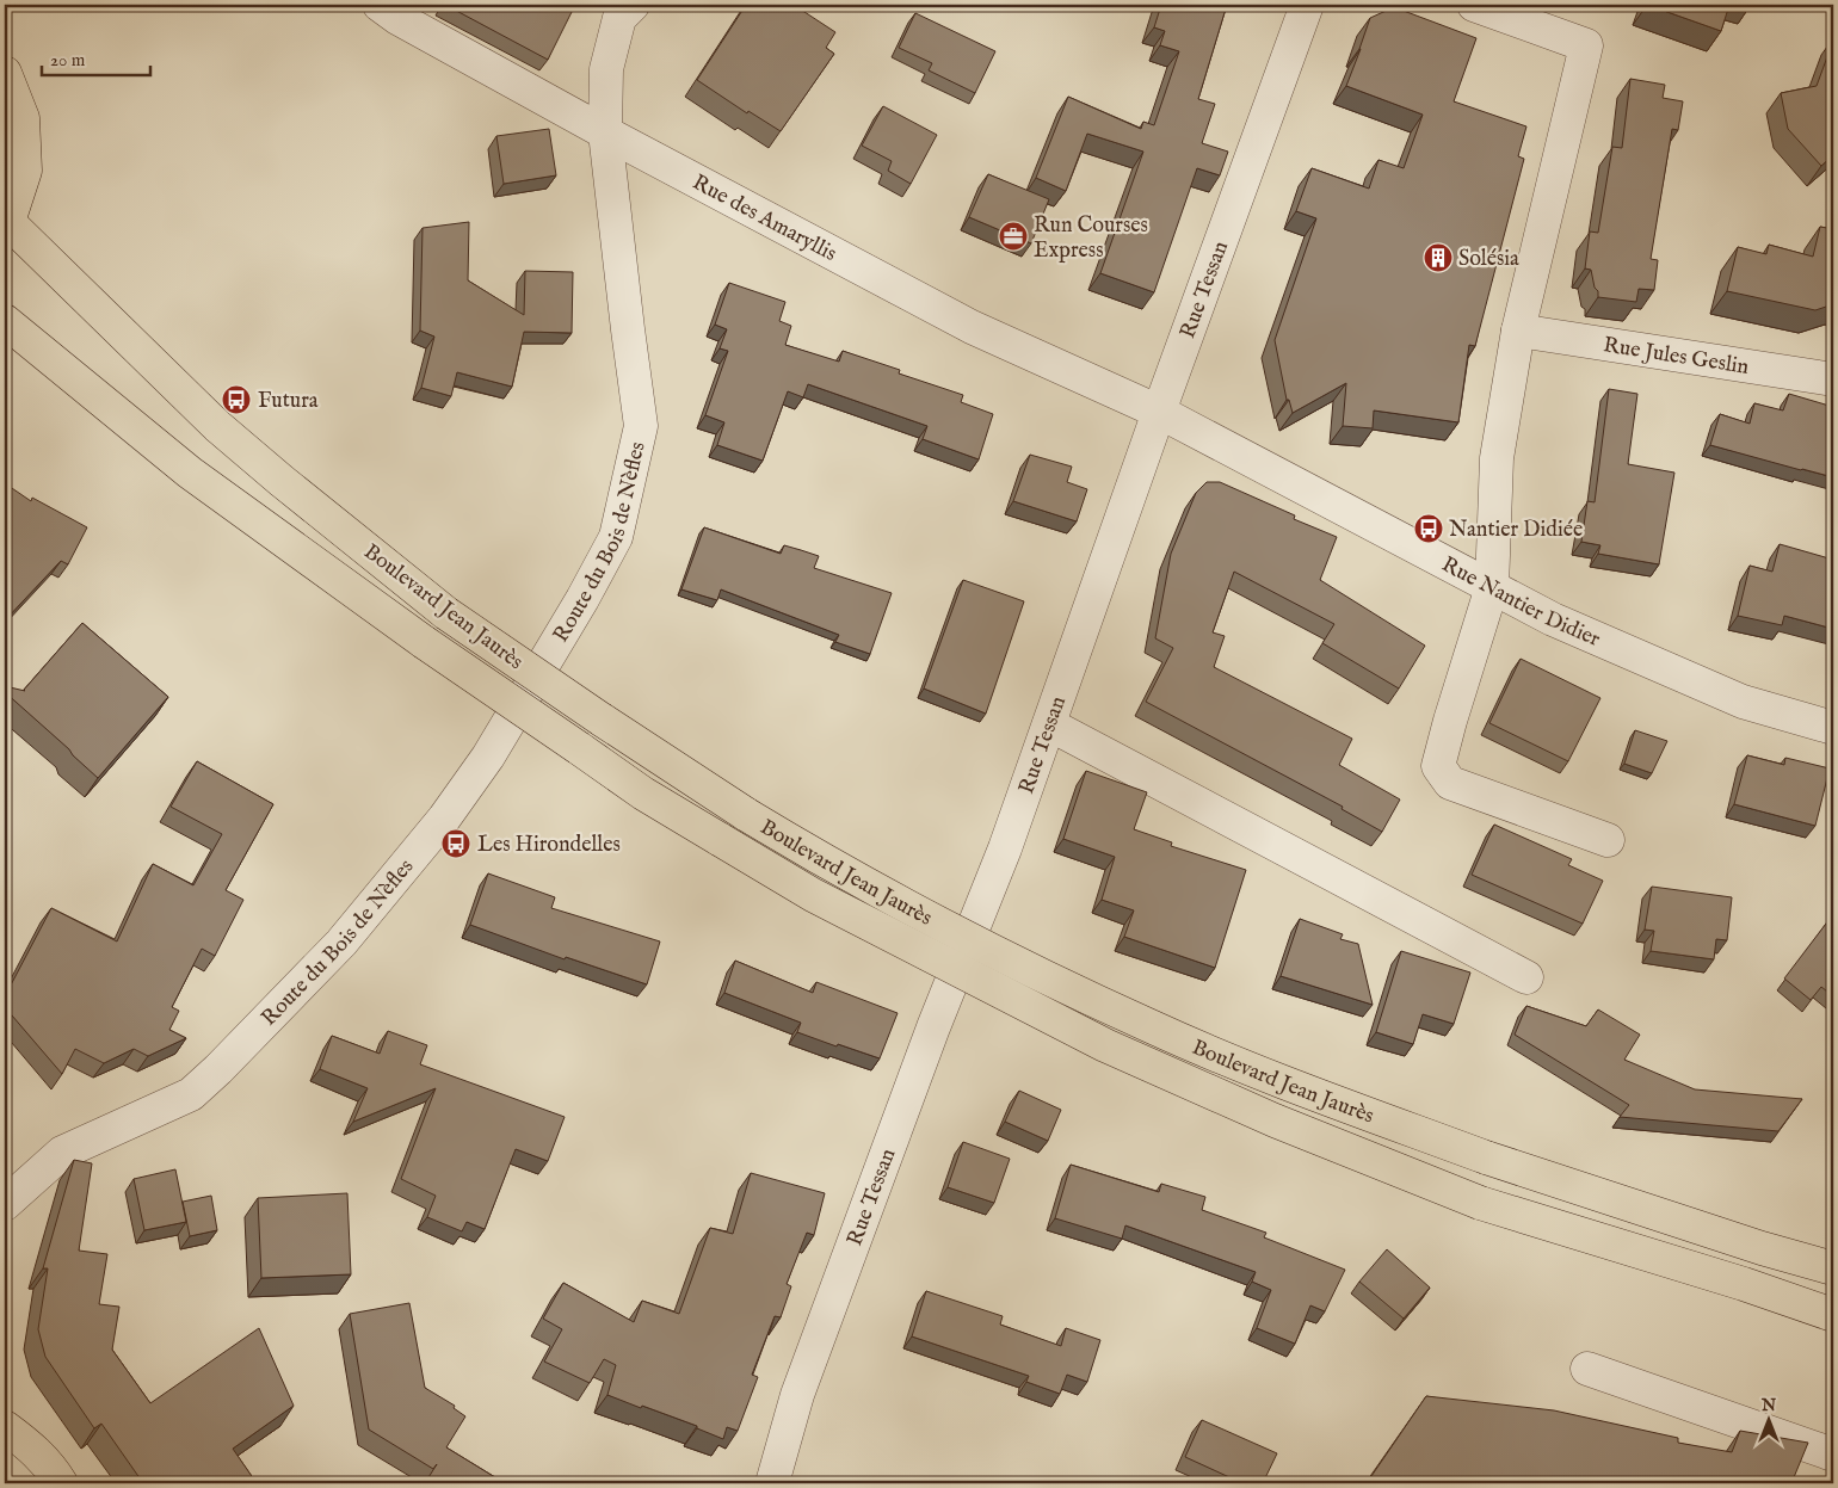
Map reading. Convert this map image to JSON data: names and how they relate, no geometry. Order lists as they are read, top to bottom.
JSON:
{
  "streets": {
    "main road": ["Boulevard Jean Jaurès"],
    "street": [
      "Rue des Amaryllis",
      "Rue Tessan",
      "Rue Jules Geslin",
      "Route du Bois de Nèfles",
      "Rue Nantier Didier"
    ]
  },
  "crossings": [
    ["Rue des Amaryllis", "Rue Tessan"],
    ["Rue des Amaryllis", "Route du Bois de Nèfles"],
    ["Rue des Amaryllis", "Rue Nantier Didier"],
    ["Rue Tessan", "Rue Nantier Didier"]
  ],
  "places": {
    "office": ["Run Courses Express"],
    "building": ["Solésia"],
    "bus stop": ["Futura", "Nantier Didiée", "Les Hirondelles"]
  },
  "scale_bar": "20 m",
  "north": "top"
}
